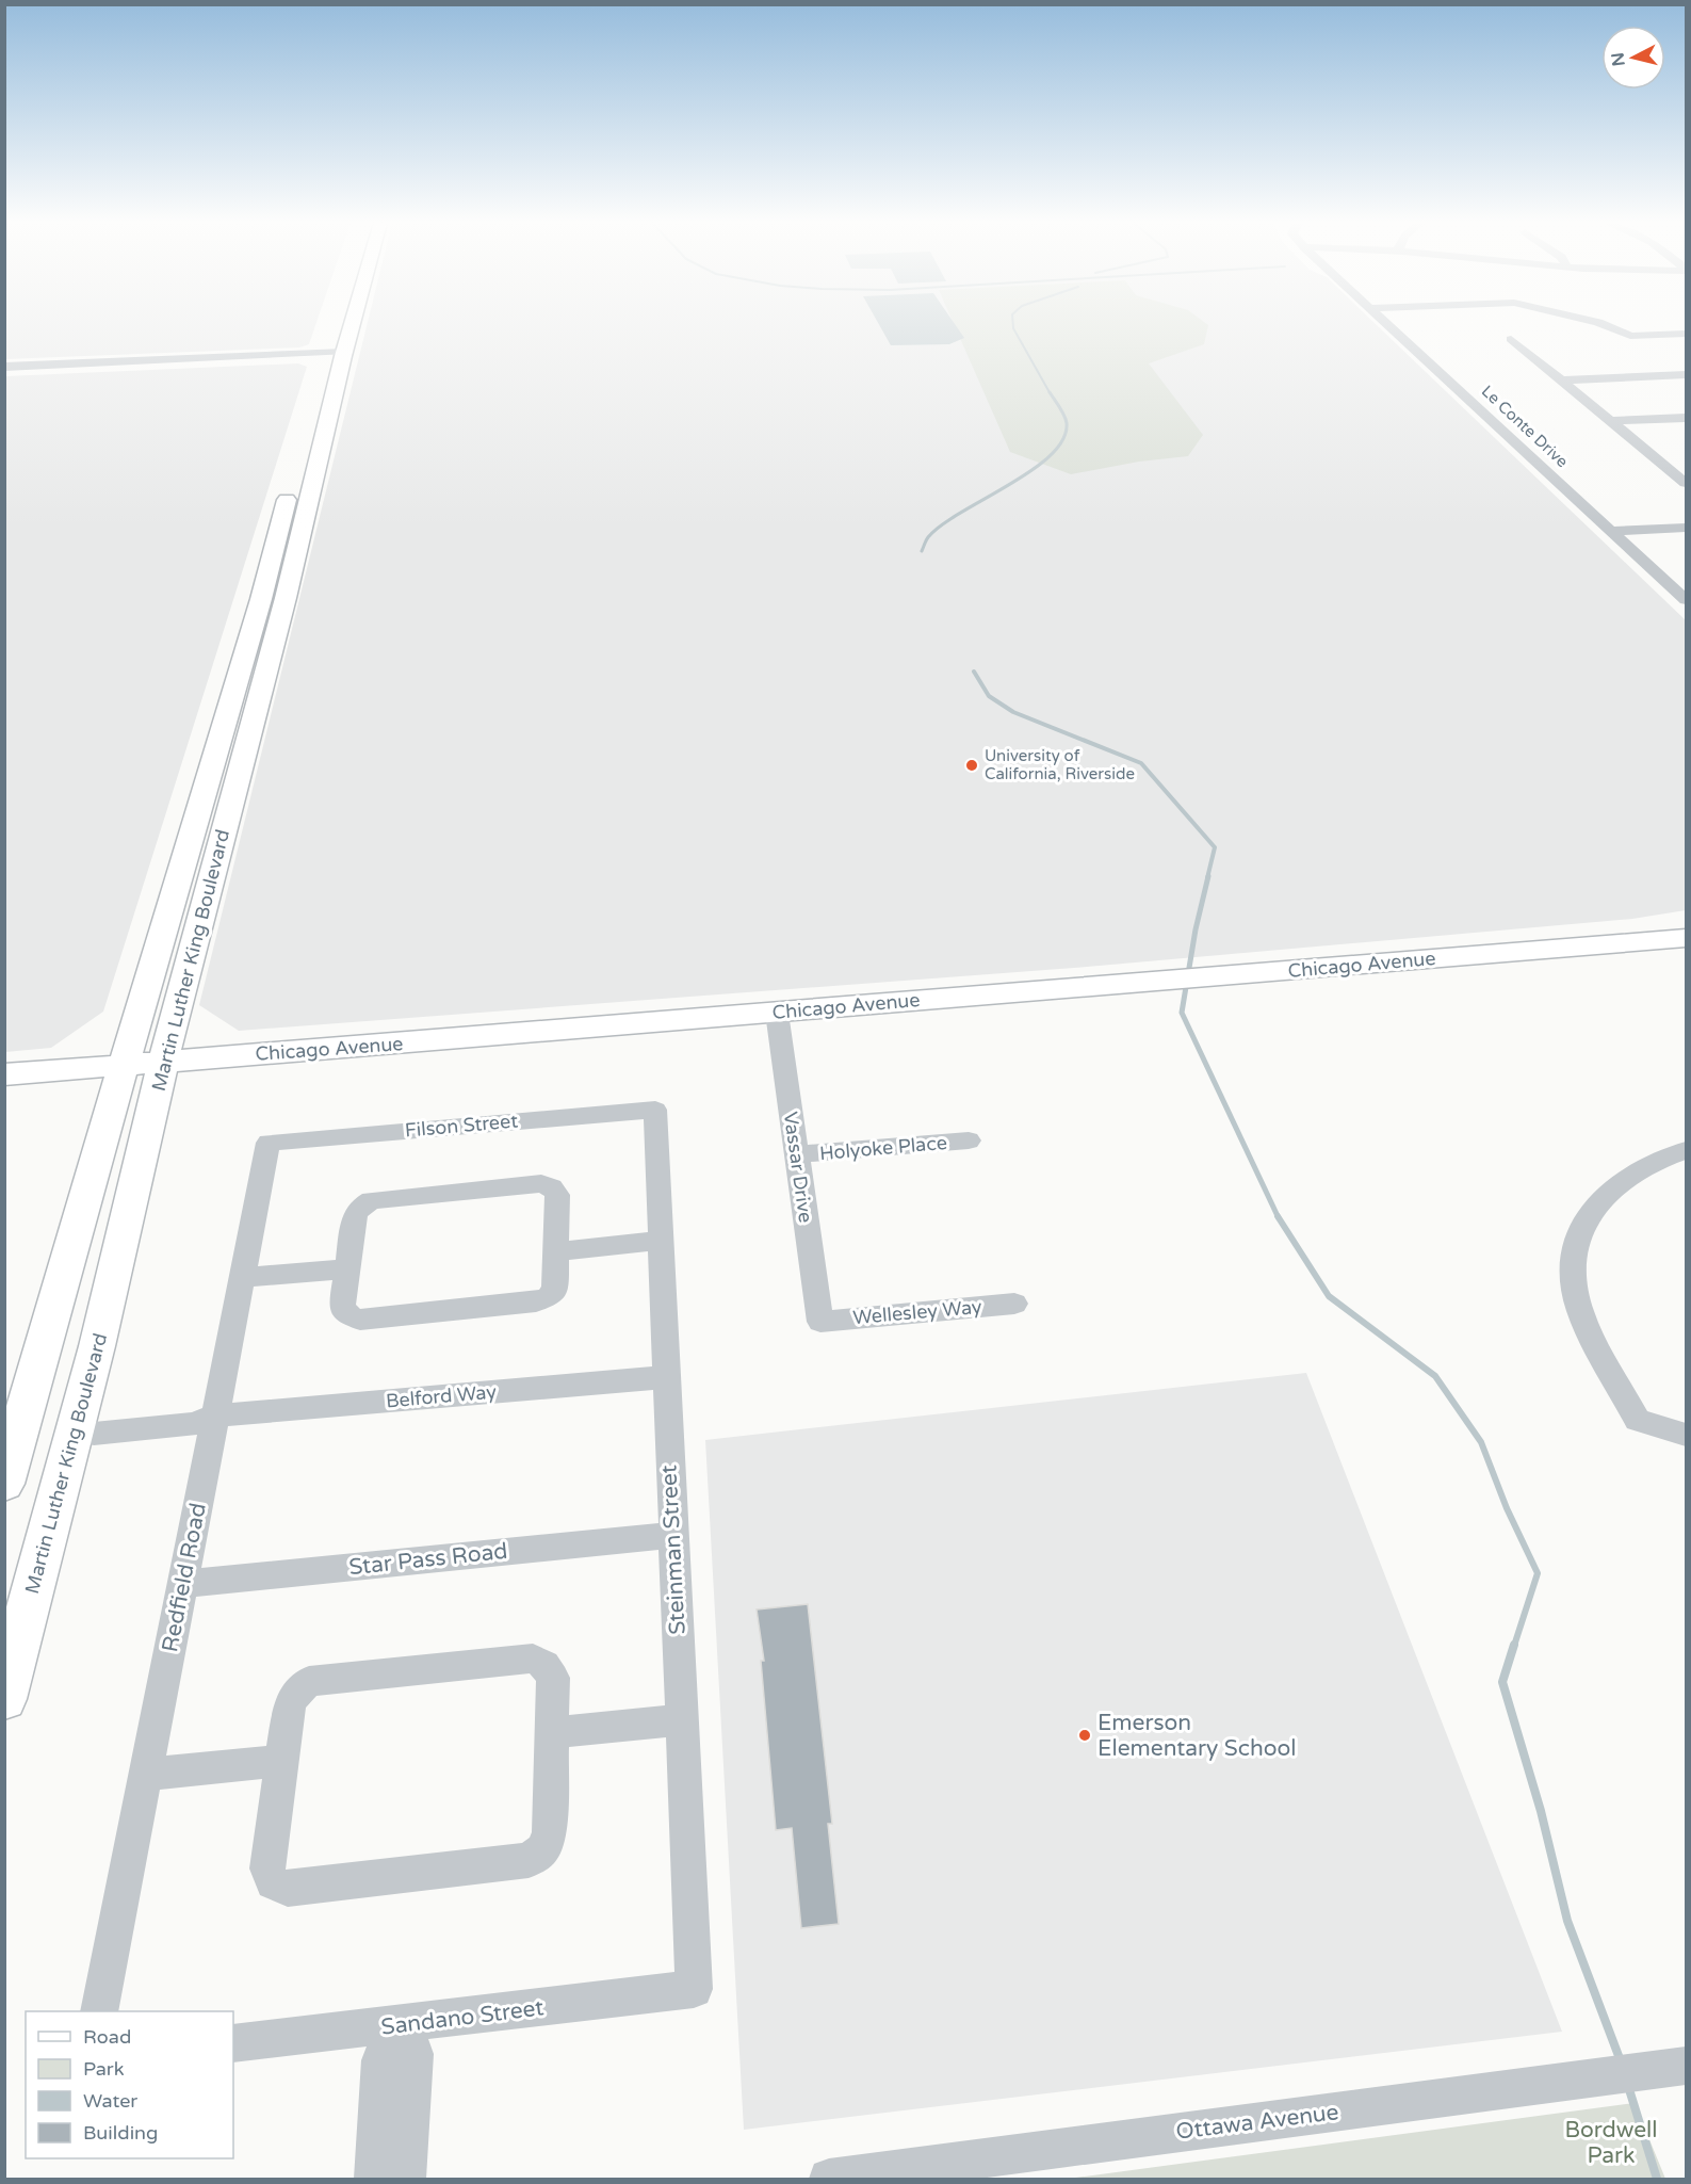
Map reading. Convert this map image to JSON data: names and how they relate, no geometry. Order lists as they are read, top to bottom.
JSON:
{
  "streets": {
    "main road": ["Martin Luther King Boulevard", "Chicago Avenue"],
    "street": [
      "Le Conte Drive",
      "Filson Street",
      "Holyoke Place",
      "Vassar Drive",
      "Wellesley Way",
      "Belford Way",
      "Steinman Street",
      "Star Pass Road",
      "Redfield Road",
      "Sandano Street",
      "Ottawa Avenue"
    ]
  },
  "crossings": [
    ["Martin Luther King Boulevard", "Chicago Avenue"],
    ["Martin Luther King Boulevard", "Belford Way"],
    ["Chicago Avenue", "Vassar Drive"],
    ["Filson Street", "Steinman Street"],
    ["Filson Street", "Redfield Road"],
    ["Holyoke Place", "Vassar Drive"],
    ["Vassar Drive", "Wellesley Way"],
    ["Belford Way", "Steinman Street"],
    ["Belford Way", "Redfield Road"],
    ["Steinman Street", "Star Pass Road"],
    ["Steinman Street", "Sandano Street"],
    ["Star Pass Road", "Redfield Road"]
  ],
  "parks": ["Bordwell Park"],
  "places": ["University of California, Riverside", "Emerson Elementary School"],
  "legend": [
    "Road",
    "Park",
    "Water",
    "Building"
  ],
  "north": "left"
}
